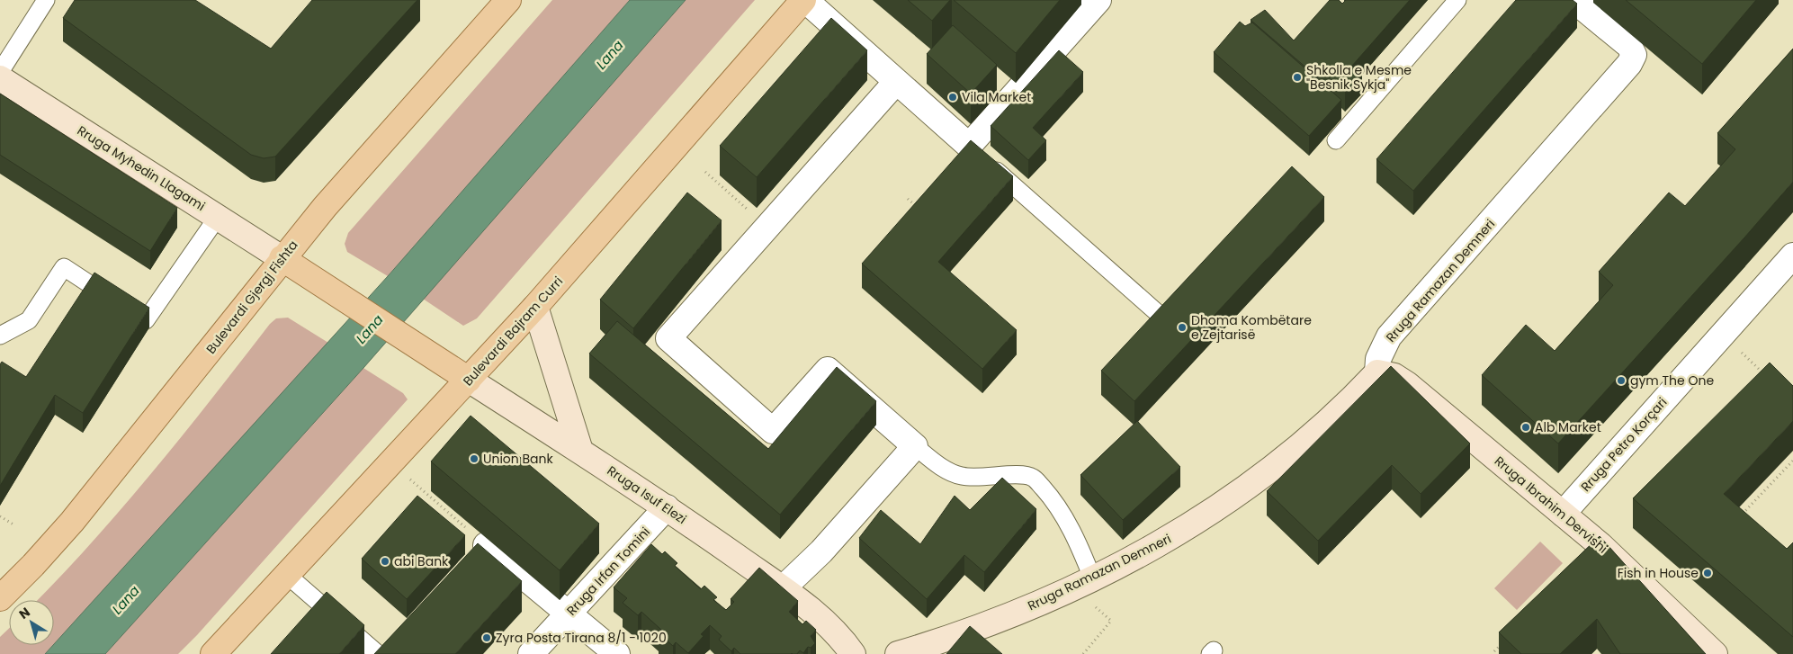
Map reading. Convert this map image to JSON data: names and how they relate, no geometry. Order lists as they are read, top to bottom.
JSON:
{
  "streets": {
    "main road": ["Bulevardi Gjergj Fishta", "Bulevardi Bajram Curri", "Rruga Isuf Elezi"],
    "street": [
      "Rruga Myhedin Llagami",
      "Rruga Ramazan Demneri",
      "Rruga Petro Korçari",
      "Rruga Ibrahim Dervishi",
      "Rruga Irfan Tomini"
    ]
  },
  "crossings": [
    ["Rruga Myhedin Llagami", "Bulevardi Gjergj Fishta"],
    ["Rruga Myhedin Llagami", "Rruga Isuf Elezi"],
    ["Rruga Ramazan Demneri", "Rruga Ibrahim Dervishi"],
    ["Bulevardi Gjergj Fishta", "Rruga Isuf Elezi"],
    ["Bulevardi Bajram Curri", "Rruga Isuf Elezi"],
    ["Rruga Petro Korçari", "Rruga Ibrahim Dervishi"],
    ["Rruga Isuf Elezi", "Rruga Irfan Tomini"]
  ],
  "water": ["Lana"],
  "places": [
    "Shkolla e Mesme \"Besnik Sykja\"",
    "Vila Market",
    "Dhoma Kombëtare e Zejtarisë",
    "gym The One",
    "Alb Market",
    "Union Bank",
    "abi Bank",
    "Fish in House",
    "Zyra Posta Tirana 8/1 - 1020"
  ],
  "north": "top left"
}
